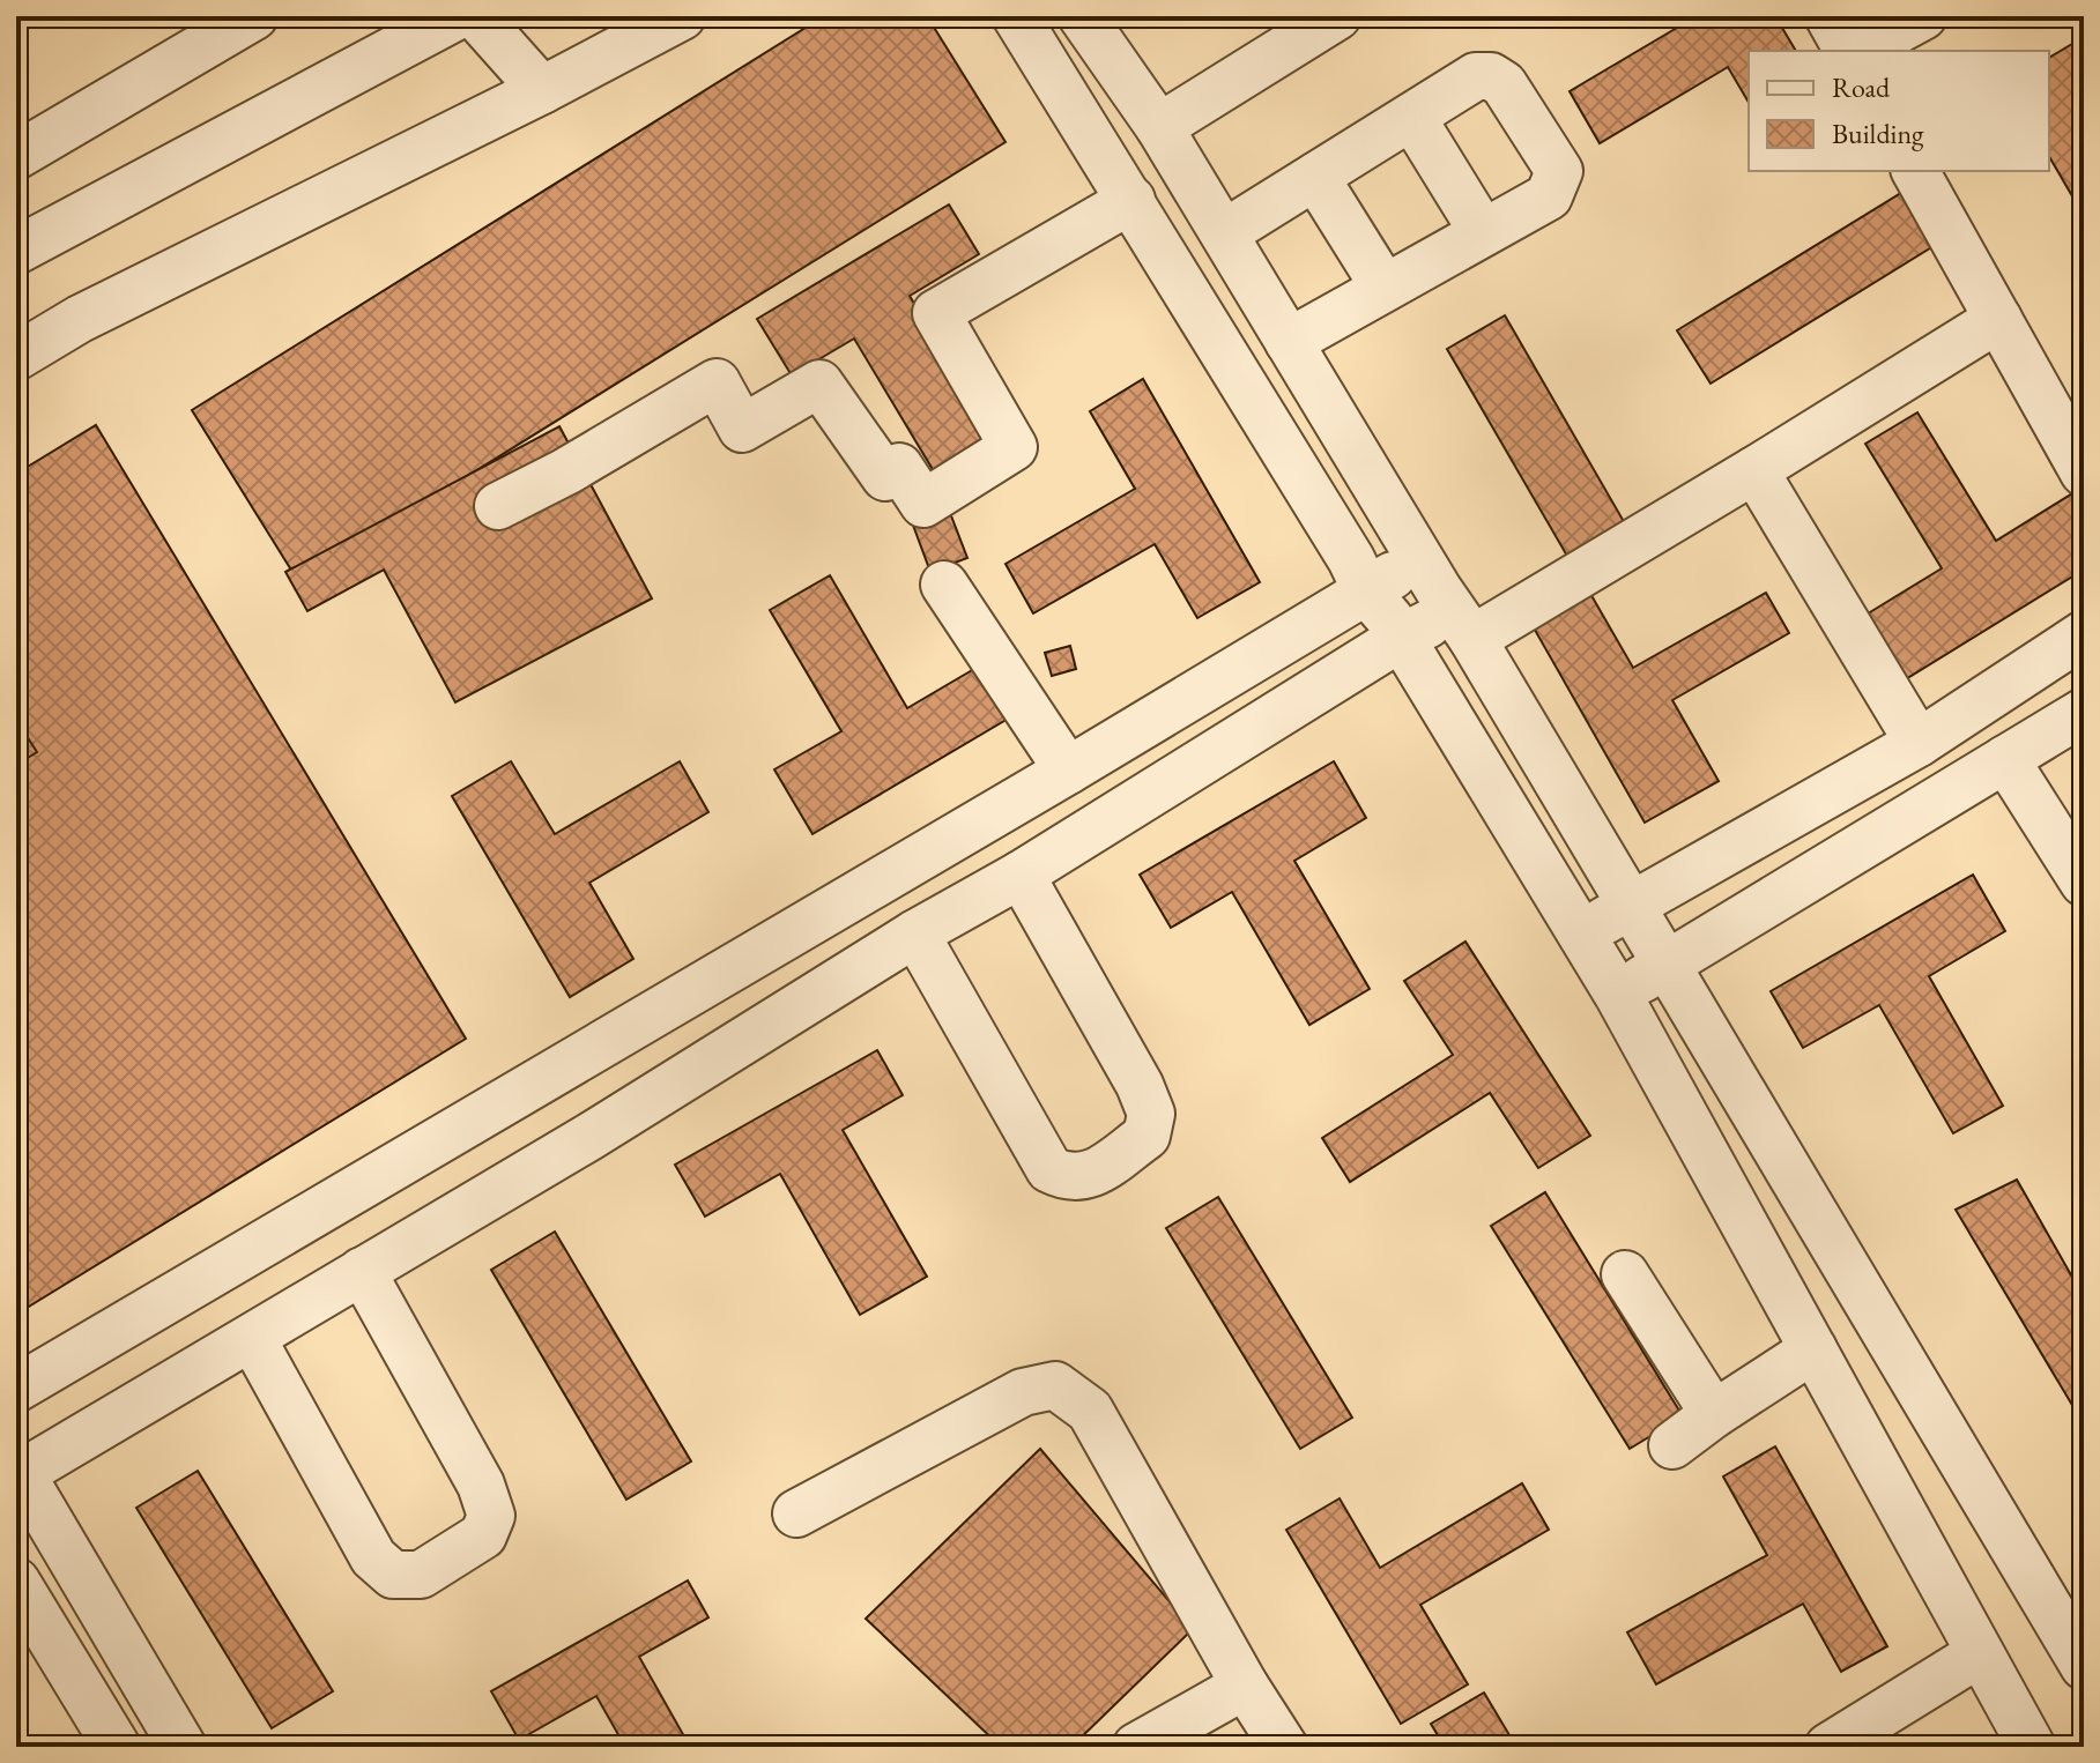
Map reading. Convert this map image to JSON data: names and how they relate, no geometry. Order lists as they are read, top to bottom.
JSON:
{
  "legend": ["Road", "Building"]
}
